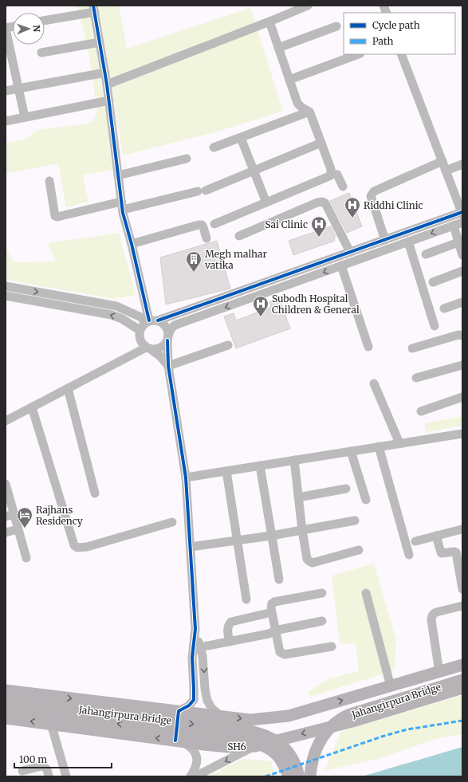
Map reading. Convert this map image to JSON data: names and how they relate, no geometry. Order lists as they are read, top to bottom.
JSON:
{
  "streets": {
    "main road": ["Jahangirpura Bridge", "SH6"]
  },
  "places": {
    "hospital": ["Riddhi Clinic", "Sai Clinic", "Subodh Hospital Children & General"],
    "building": ["Megh malhar vatika"],
    "hotel": ["Rajhans Residency"]
  },
  "legend": ["Cycle path", "Path"],
  "scale_bar": "100 m",
  "north": "right"
}
